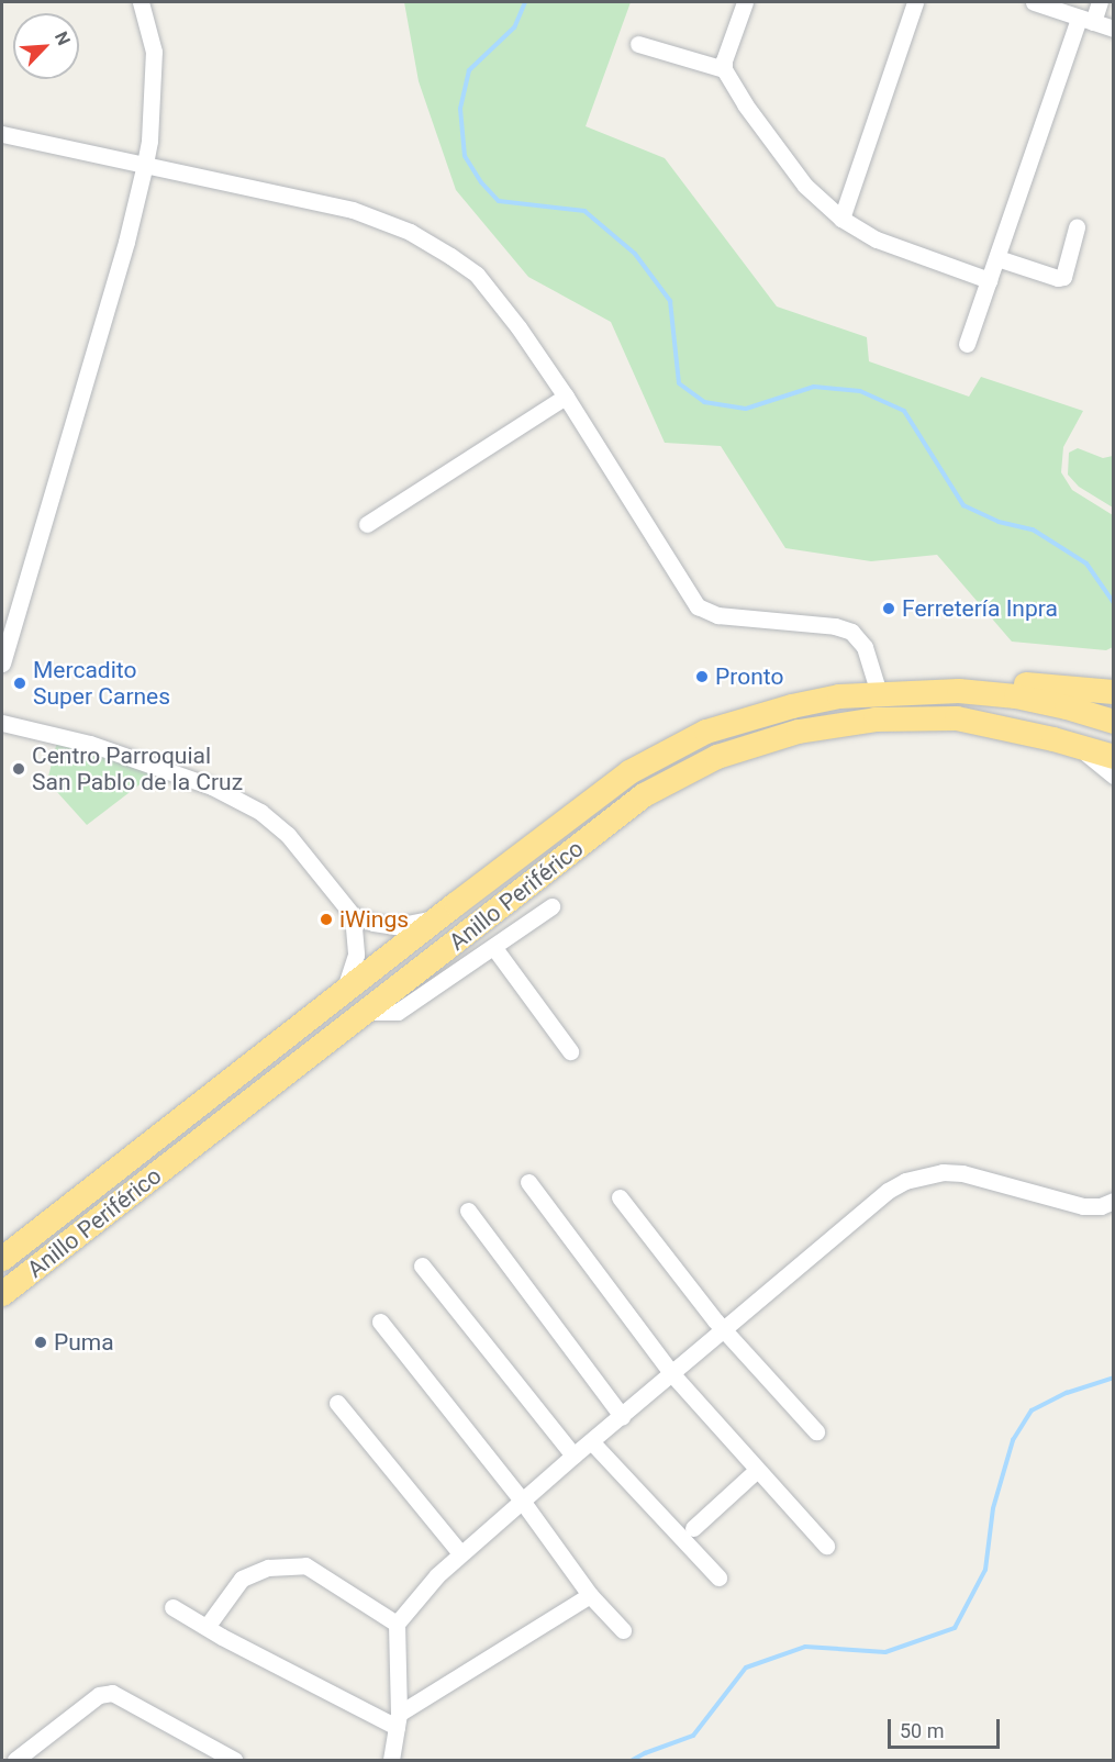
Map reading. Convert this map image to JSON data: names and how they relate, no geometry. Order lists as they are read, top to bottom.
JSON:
{
  "streets": {
    "highway": ["Anillo Periférico"]
  },
  "places": [
    "Ferretería Inpra",
    "Pronto",
    "Mercadito Super Carnes",
    "Centro Parroquial San Pablo de la Cruz",
    "iWings",
    "Puma"
  ],
  "scale_bar": "50 m",
  "north": "top right"
}
